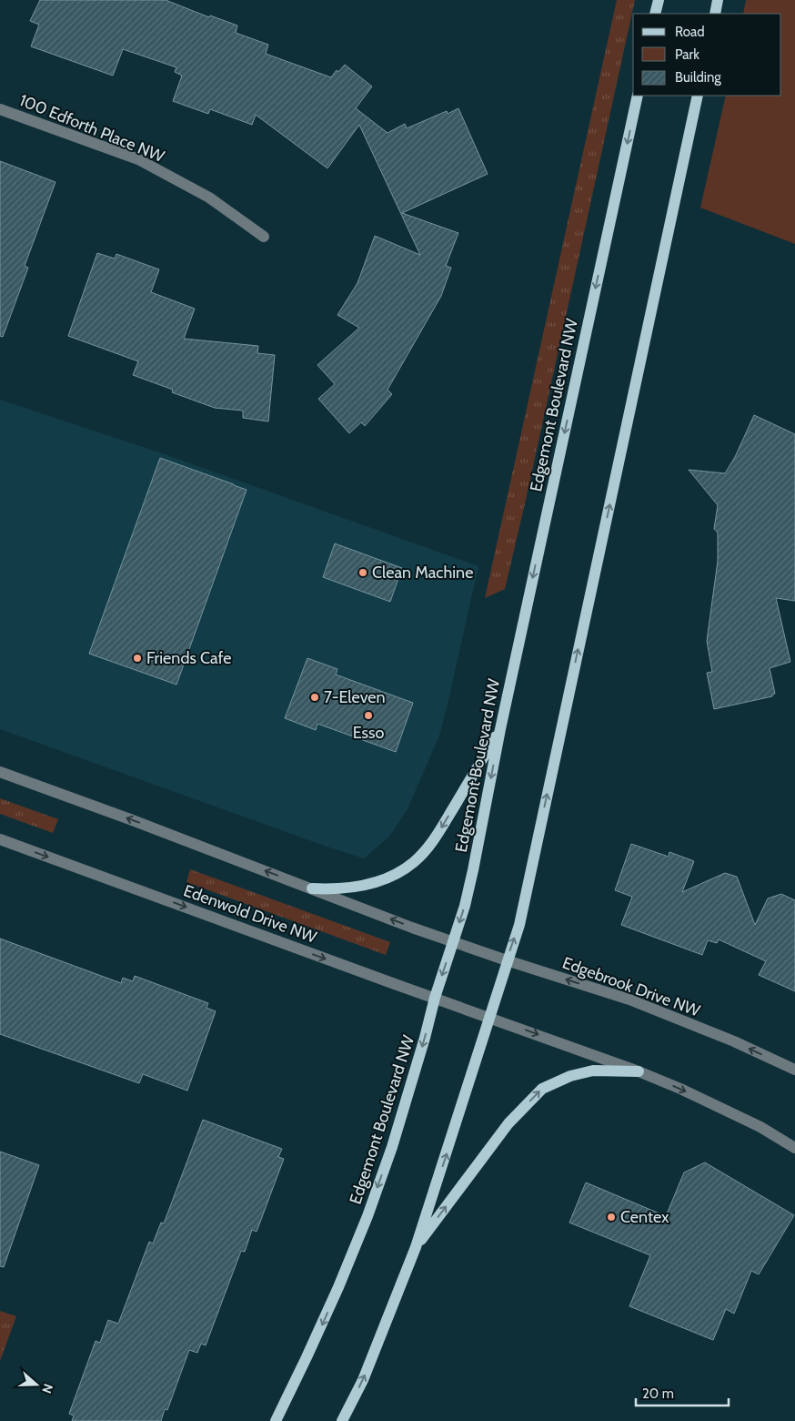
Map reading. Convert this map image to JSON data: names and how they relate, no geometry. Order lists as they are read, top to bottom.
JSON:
{
  "streets": {
    "main road": ["Edgemont Boulevard NW"],
    "street": ["100 Edforth Place NW", "Edenwold Drive NW", "Edgebrook Drive NW"]
  },
  "crossings": [
    ["Edgemont Boulevard NW", "Edenwold Drive NW"],
    ["Edgemont Boulevard NW", "Edgebrook Drive NW"]
  ],
  "places": [
    "Clean Machine",
    "Friends Cafe",
    "7-Eleven",
    "Esso",
    "Centex"
  ],
  "legend": ["Road", "Park", "Building"],
  "scale_bar": "20 m",
  "north": "right"
}
